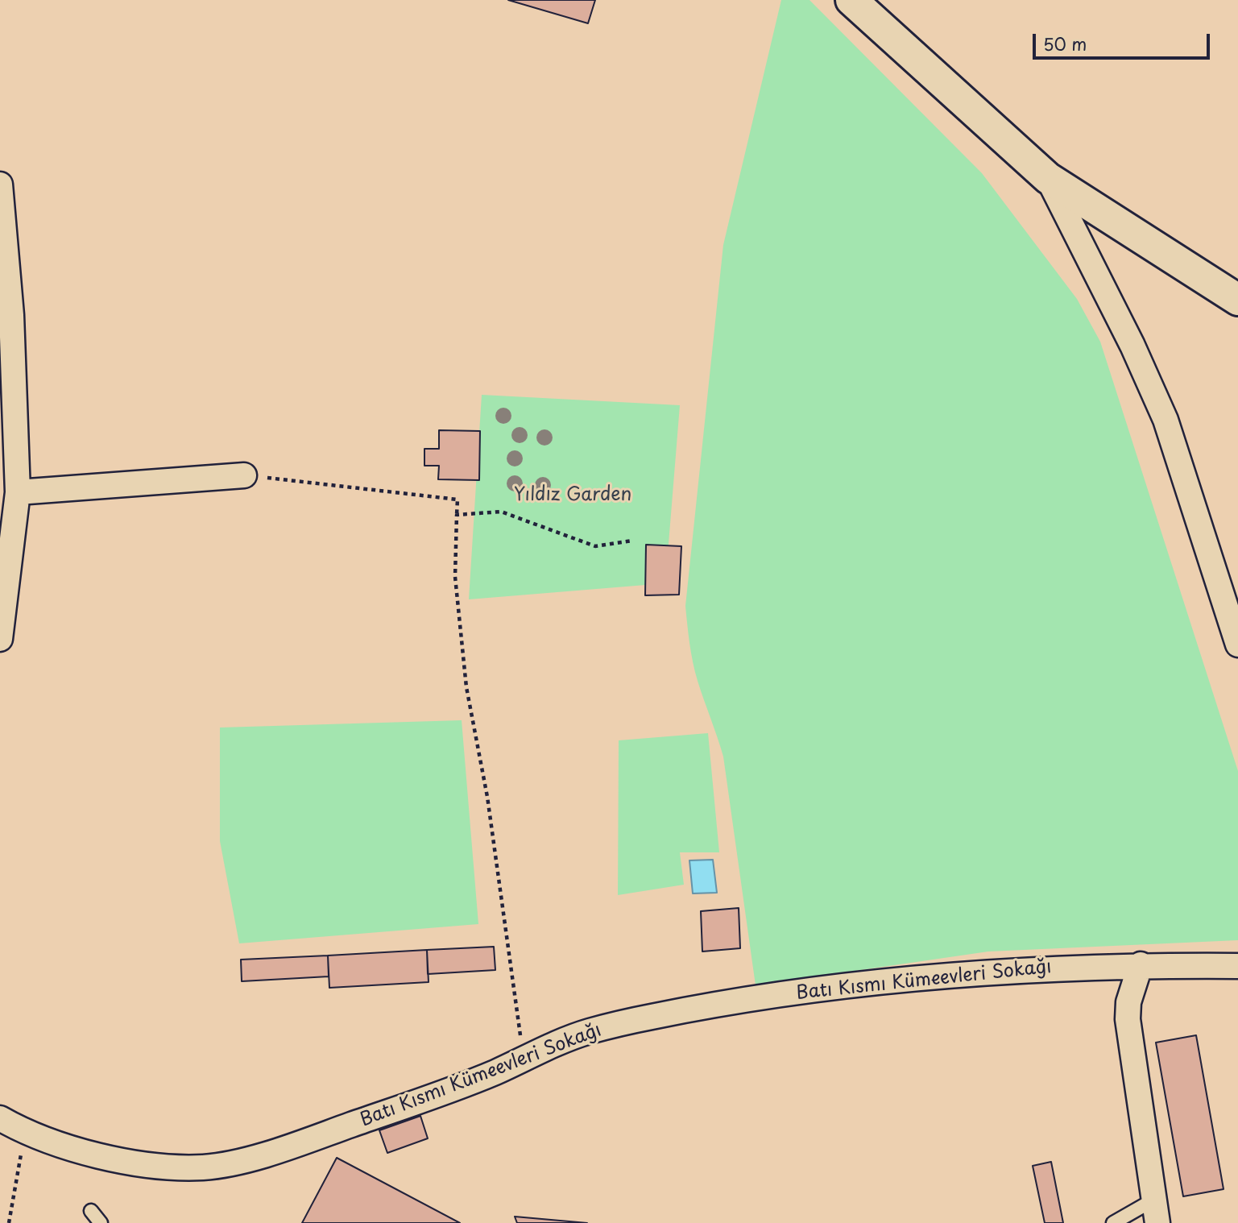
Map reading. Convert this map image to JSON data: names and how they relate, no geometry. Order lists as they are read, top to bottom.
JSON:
{
  "streets": {
    "street": ["Batı Kısmı Kümeevleri Sokağı"]
  },
  "parks": ["Yıldız Garden"],
  "scale_bar": "50 m"
}
